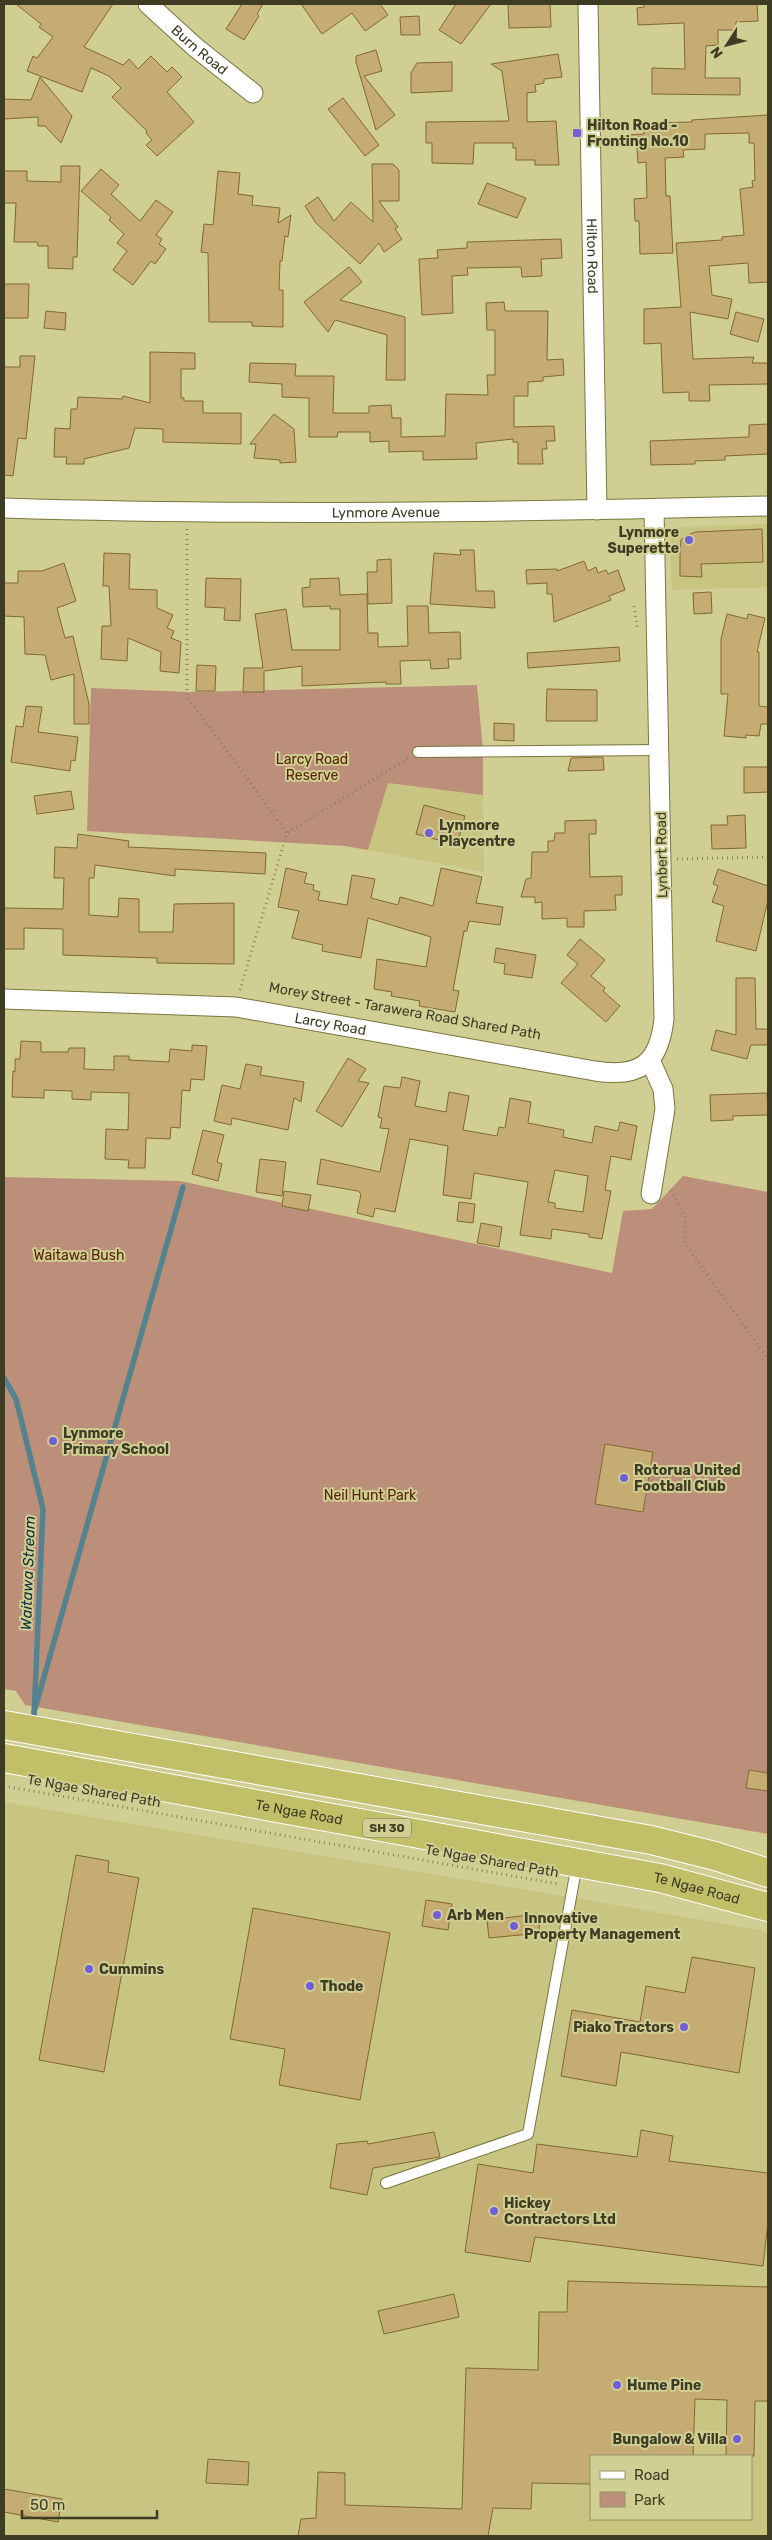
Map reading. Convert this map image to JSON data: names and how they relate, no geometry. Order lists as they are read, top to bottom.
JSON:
{
  "streets": {
    "highway": ["Te Ngae Road", "SH 30"],
    "street": [
      "Burn Road",
      "Hilton Road",
      "Lynmore Avenue",
      "Lynbert Road",
      "Larcy Road"
    ],
    "path": ["Te Ngae Shared Path"]
  },
  "crossings": [
    ["Hilton Road", "Lynmore Avenue"],
    ["Lynmore Avenue", "Lynbert Road"],
    ["Lynbert Road", "Larcy Road"],
    ["Te Ngae Shared Path", "Te Ngae Road"]
  ],
  "water": ["Waitawa Stream"],
  "parks": ["Larcy Road Reserve", "Waitawa Bush", "Neil Hunt Park"],
  "places": {
    "transit": ["Hilton Road - Fronting No.10"],
    "other": [
      "Lynmore Superette",
      "Lynmore Playcentre",
      "Lynmore Primary School",
      "Rotorua United Football Club",
      "Arb Men",
      "Innovative Property Management",
      "Cummins",
      "Thode",
      "Piako Tractors",
      "Hickey Contractors Ltd",
      "Hume Pine",
      "Bungalow & Villa"
    ]
  },
  "legend": ["Road", "Park"],
  "scale_bar": "50 m",
  "north": "bottom left"
}
